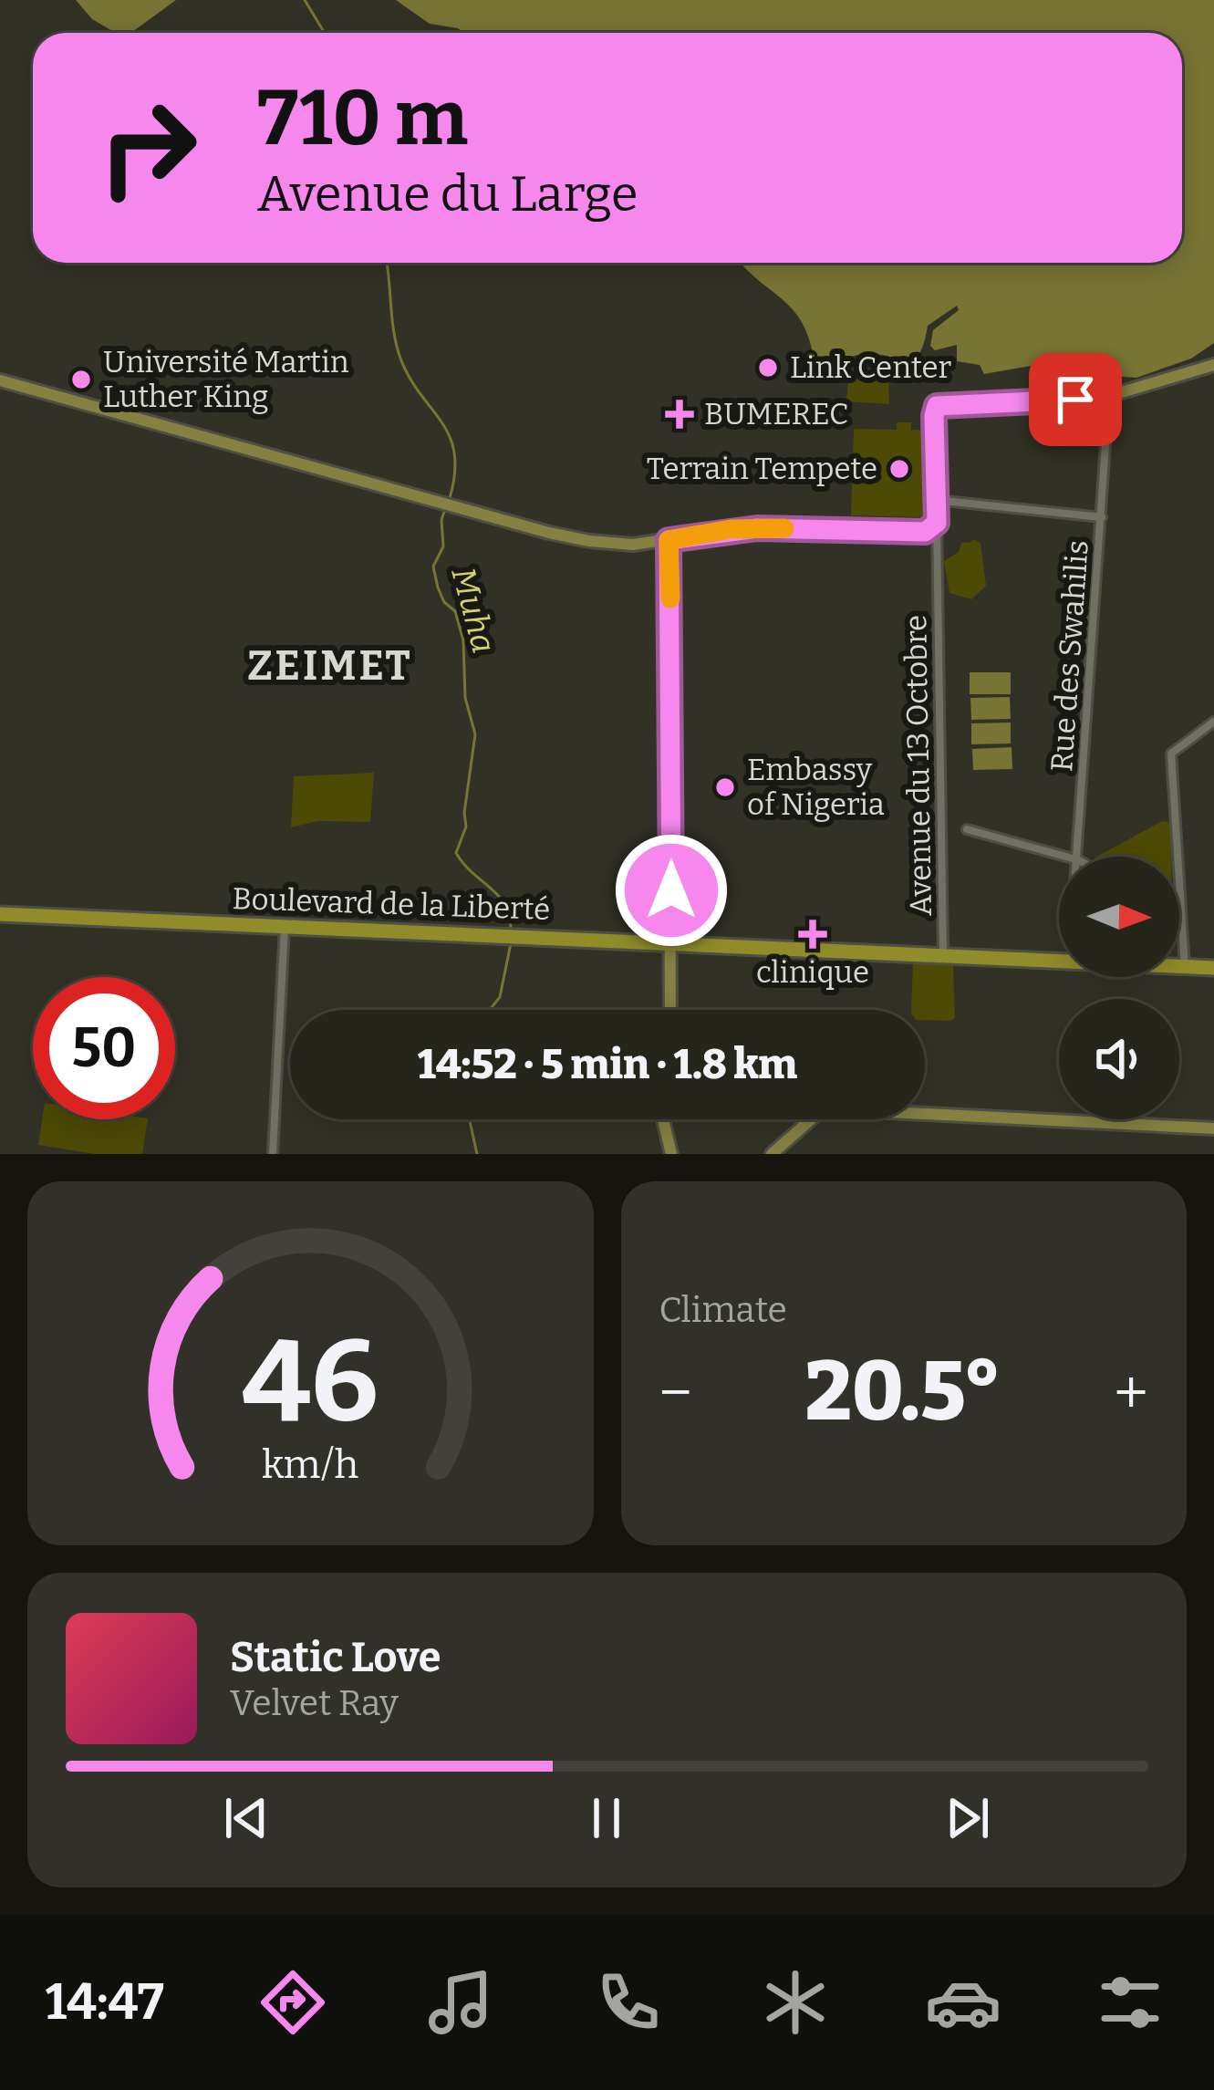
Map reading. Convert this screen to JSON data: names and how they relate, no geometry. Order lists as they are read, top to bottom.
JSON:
{
  "streets": {
    "highway": ["Boulevard de la Liberté"],
    "street": ["Rue des Swahilis", "Avenue du 13 Octobre"]
  },
  "crossings": [
    ["Avenue du 13 Octobre", "Boulevard de la Liberté"]
  ],
  "districts": ["ZEIMET"],
  "water": ["Muha"],
  "places": {
    "other": [
      "Link Center",
      "Université Martin Luther King",
      "Terrain Tempete",
      "Embassy of Nigeria"
    ],
    "health": ["BUMEREC", "clinique"]
  },
  "north": "right",
  "page": {
    "turn": ["710 m", "Avenue du Large"],
    "limit": "50",
    "trip": "14:52 · 5 min · 1.8 km",
    "tile": "Climate",
    "heat": ["−", "20.5°", "+"],
    "song": ["Static Love", "Velvet Ray"],
    "tabs": "14:47",
    "gauge": ["46", "km/h"]
  }
}
